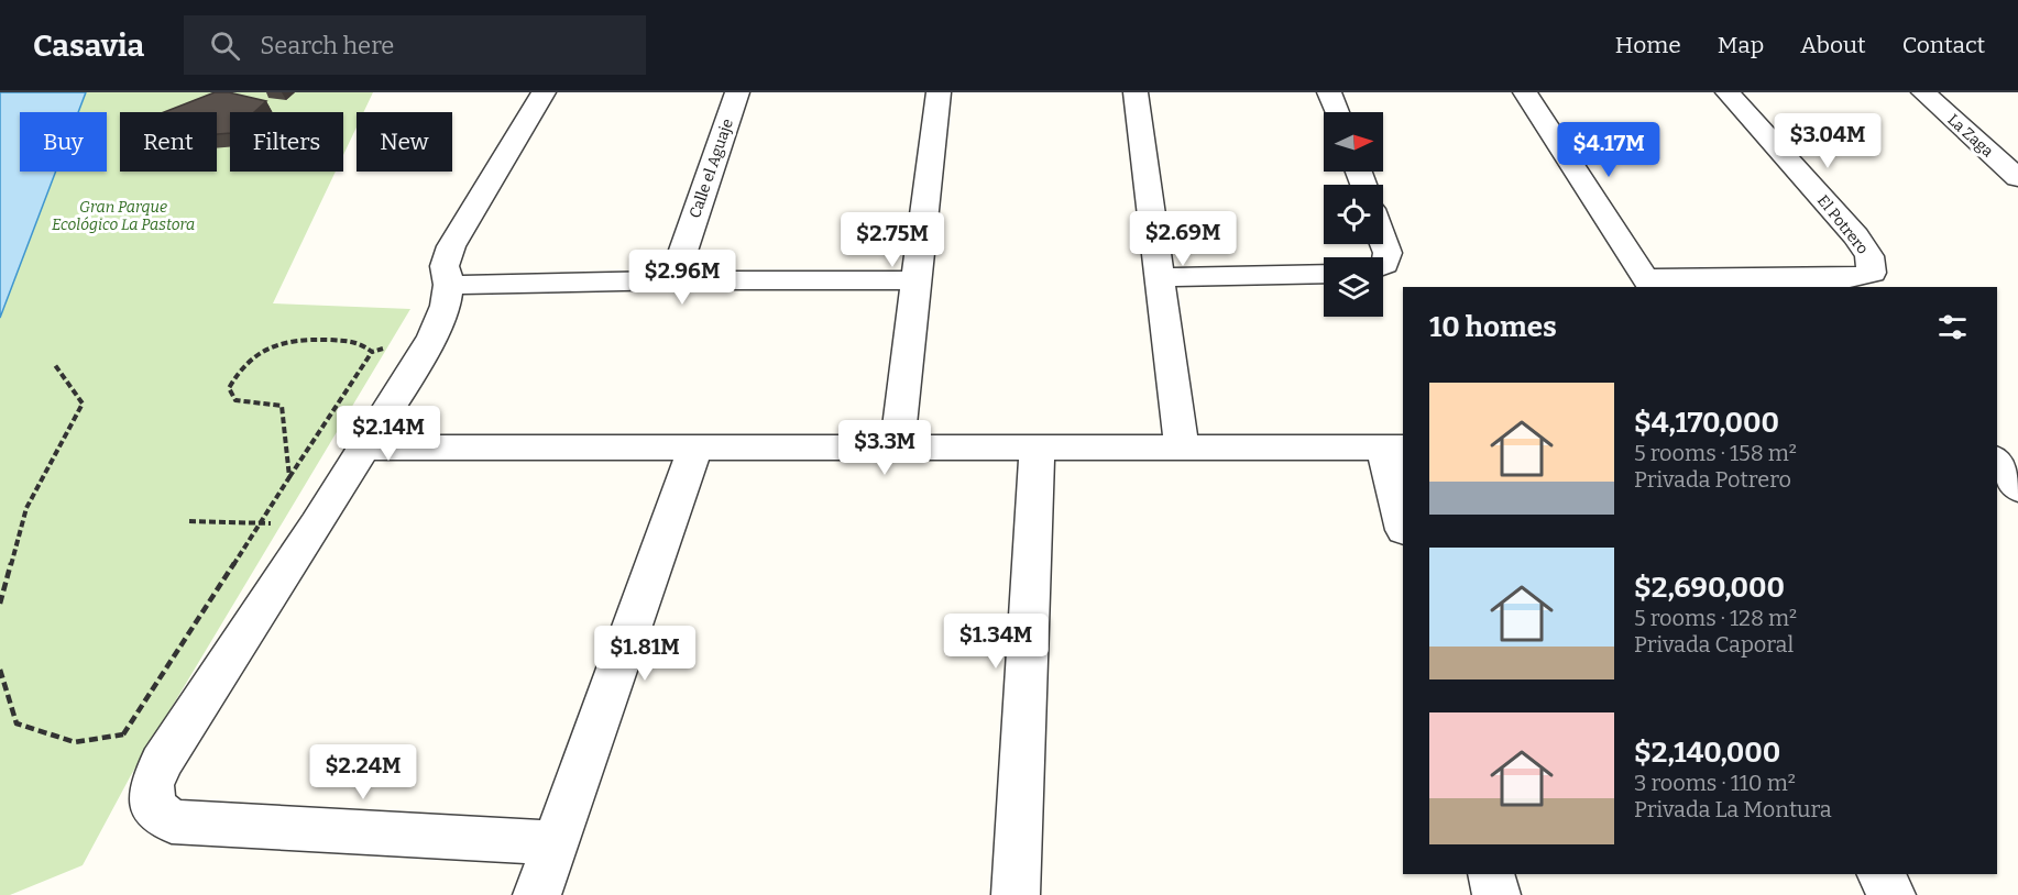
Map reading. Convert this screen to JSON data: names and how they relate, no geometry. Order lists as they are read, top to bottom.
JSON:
{
  "streets": {
    "street": ["La Zaga", "Calle el Aguaje", "El Potrero"]
  },
  "parks": ["Gran Parque Ecológico La Pastora"],
  "north": "right",
  "page": {
    "header": "Casavia",
    "search": "Search here",
    "nav": [
      "Home",
      "Map",
      "About",
      "Contact"
    ],
    "chip": [
      "Buy",
      "Rent",
      "Filters",
      "New"
    ],
    "price": [
      "$3.04M",
      "$4.17M",
      "$2.69M",
      "$2.75M",
      "$2.96M",
      "$2.14M",
      "$3.3M",
      "$1.34M",
      "$1.81M",
      "$2.24M"
    ],
    "heading": "10 homes",
    "list": [
      {
        "name": "$4,170,000",
        "note": "5 rooms · 158 m² · Privada Potrero"
      },
      {
        "name": "$2,690,000",
        "note": "5 rooms · 128 m² · Privada Caporal"
      },
      {
        "name": "$2,140,000",
        "note": "3 rooms · 110 m² · Privada La Montura"
      }
    ]
  }
}
